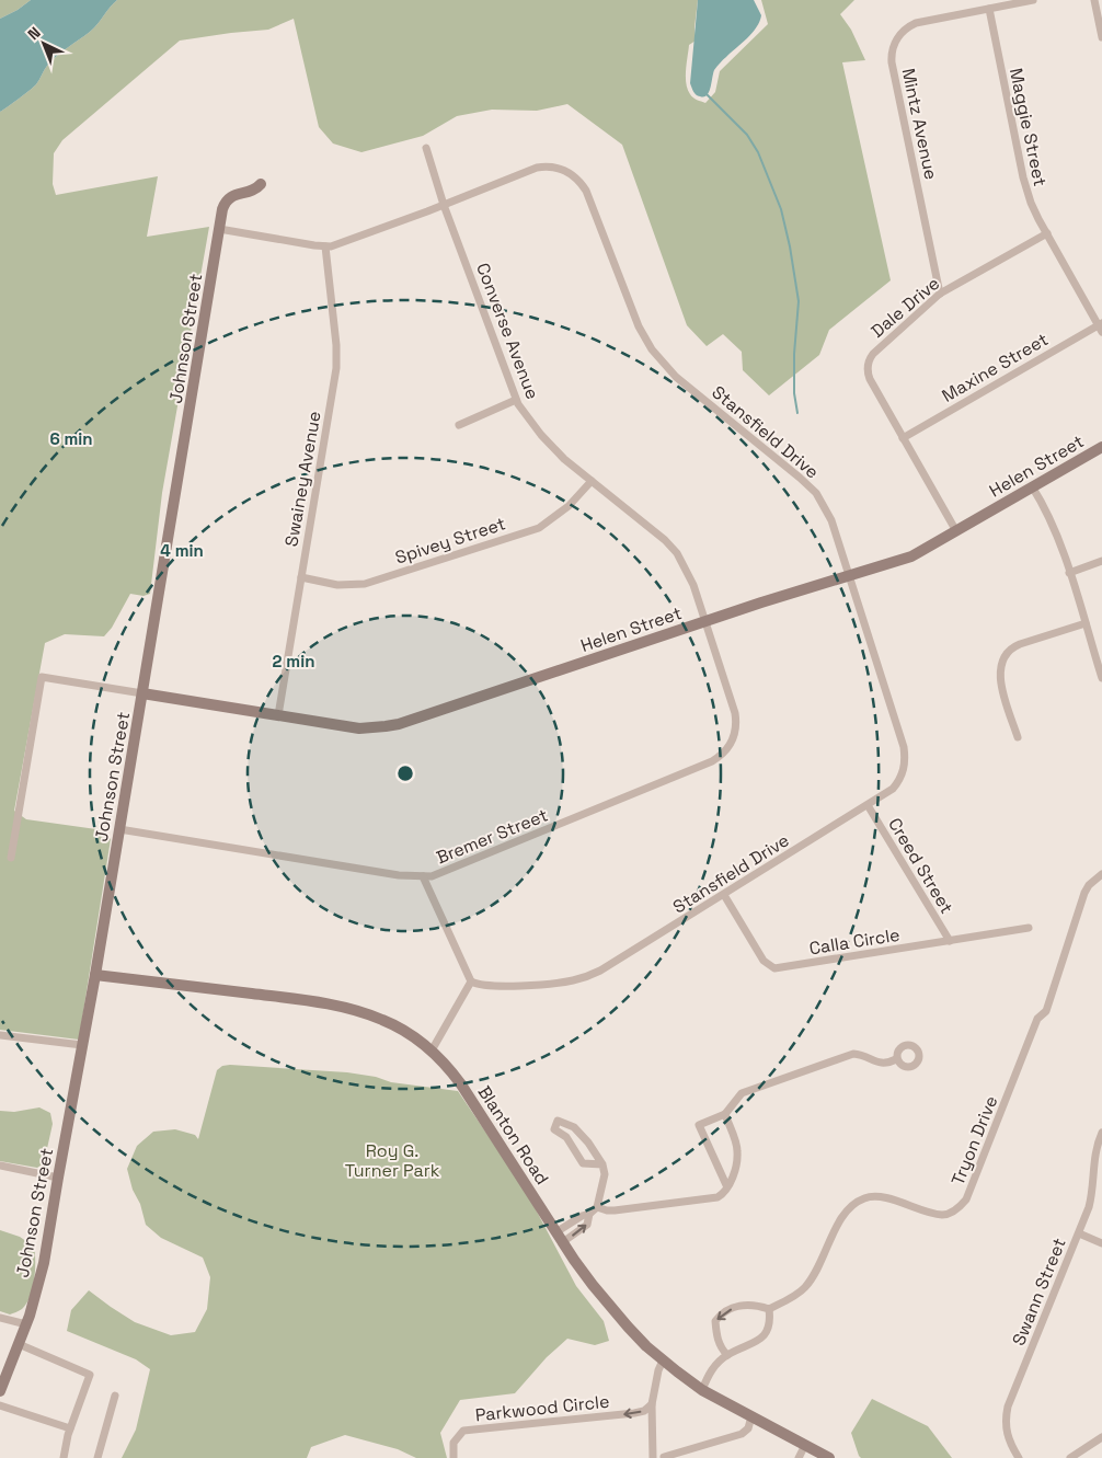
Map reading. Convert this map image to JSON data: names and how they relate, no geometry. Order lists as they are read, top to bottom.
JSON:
{
  "streets": {
    "street": [
      "Mintz Avenue",
      "Maggie Street",
      "Dale Drive",
      "Converse Avenue",
      "Johnson Street",
      "Maxine Street",
      "Stansfield Drive",
      "Helen Street",
      "Swainey Avenue",
      "Spivey Street",
      "Bremer Street",
      "Creed Street",
      "Calla Circle",
      "Blanton Road",
      "Tryon Drive",
      "Swann Street",
      "Parkwood Circle"
    ]
  },
  "crossings": [
    ["Mintz Avenue", "Maggie Street"],
    ["Mintz Avenue", "Dale Drive"],
    ["Maggie Street", "Dale Drive"],
    ["Maggie Street", "Maxine Street"],
    ["Dale Drive", "Maxine Street"],
    ["Dale Drive", "Helen Street"],
    ["Converse Avenue", "Stansfield Drive"],
    ["Converse Avenue", "Helen Street"],
    ["Converse Avenue", "Spivey Street"],
    ["Converse Avenue", "Bremer Street"],
    ["Johnson Street", "Stansfield Drive"],
    ["Johnson Street", "Helen Street"],
    ["Johnson Street", "Bremer Street"],
    ["Johnson Street", "Blanton Road"],
    ["Stansfield Drive", "Helen Street"],
    ["Stansfield Drive", "Swainey Avenue"],
    ["Stansfield Drive", "Creed Street"],
    ["Stansfield Drive", "Calla Circle"],
    ["Helen Street", "Swainey Avenue"],
    ["Helen Street", "Bremer Street"],
    ["Swainey Avenue", "Spivey Street"],
    ["Creed Street", "Calla Circle"]
  ],
  "one_way": ["Parkwood Circle"],
  "parks": ["Roy G. Turner Park"],
  "north": "top left",
  "rings": ["6 min", "4 min", "2 min"]
}
